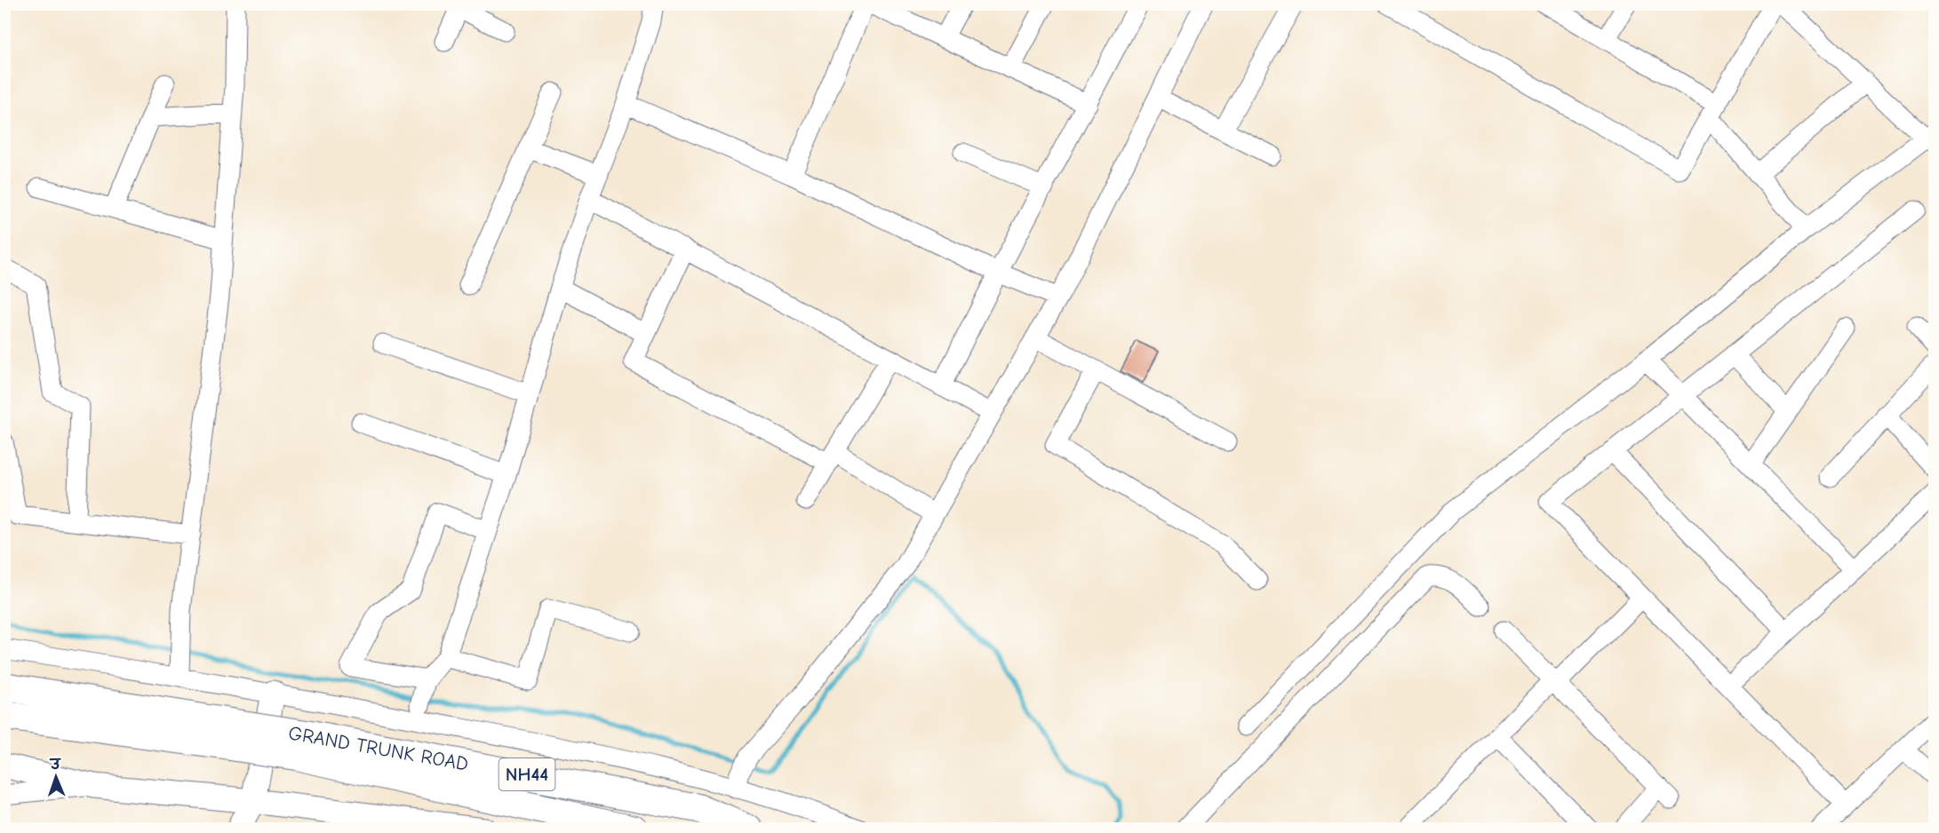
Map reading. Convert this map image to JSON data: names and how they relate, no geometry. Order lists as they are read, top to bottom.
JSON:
{
  "streets": {
    "highway": ["GRAND TRUNK ROAD", "NH44"]
  },
  "north": "top"
}
